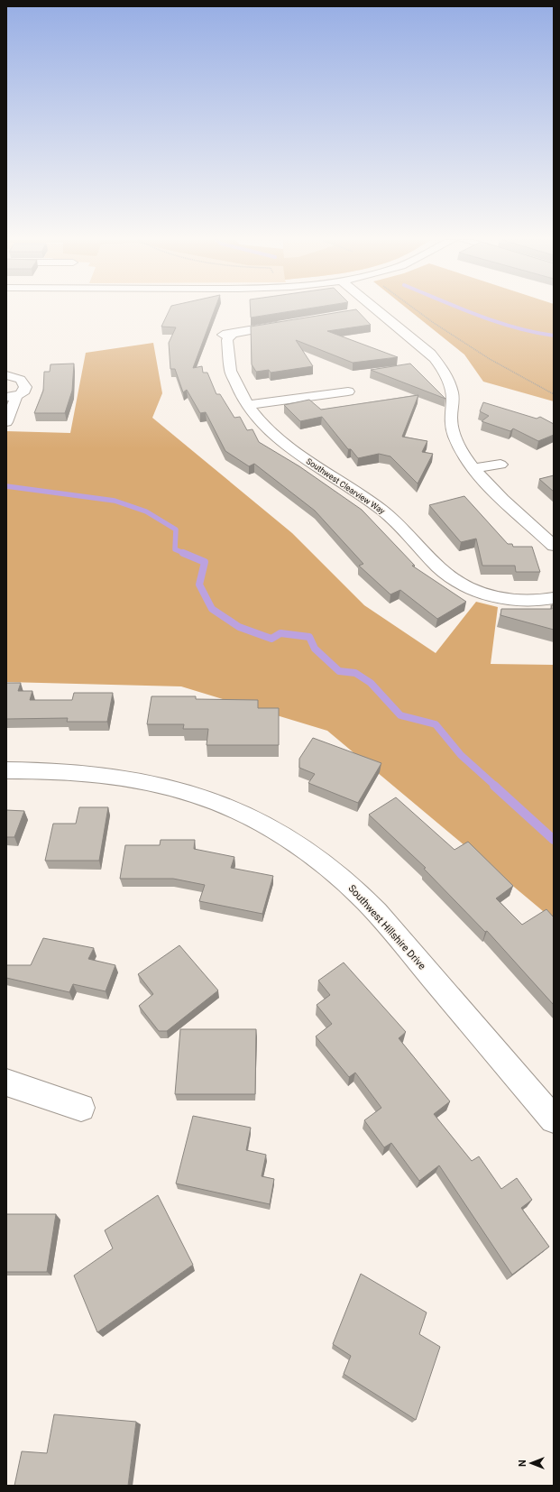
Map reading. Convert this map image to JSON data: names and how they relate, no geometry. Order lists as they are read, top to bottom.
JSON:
{
  "streets": {
    "street": ["Southwest Clearview Way", "Southwest Hillshire Drive"]
  },
  "north": "left"
}
